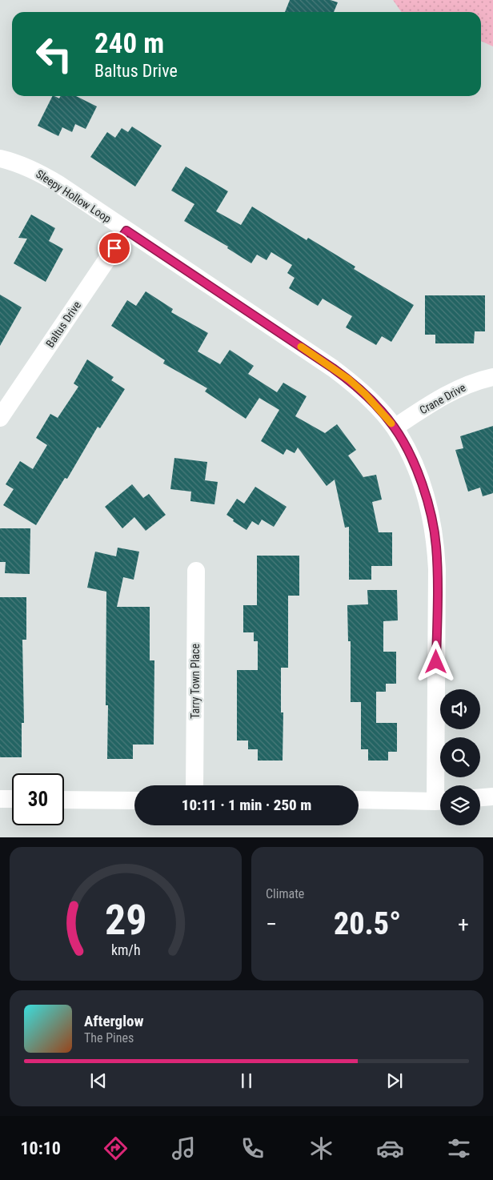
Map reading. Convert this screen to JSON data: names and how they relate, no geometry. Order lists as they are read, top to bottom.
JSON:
{
  "streets": {
    "street": [
      "Sleepy Hollow Loop",
      "Baltus Drive",
      "Crane Drive",
      "Tarry Town Place"
    ]
  },
  "crossings": [
    ["Sleepy Hollow Loop", "Baltus Drive"],
    ["Sleepy Hollow Loop", "Crane Drive"]
  ],
  "page": {
    "turn": ["240 m", "Baltus Drive"],
    "limit": "30",
    "trip": "10:11 · 1 min · 250 m",
    "tile": "Climate",
    "heat": ["−", "20.5°", "+"],
    "song": ["Afterglow", "The Pines"],
    "tabs": "10:10",
    "gauge": ["29", "km/h"]
  }
}
